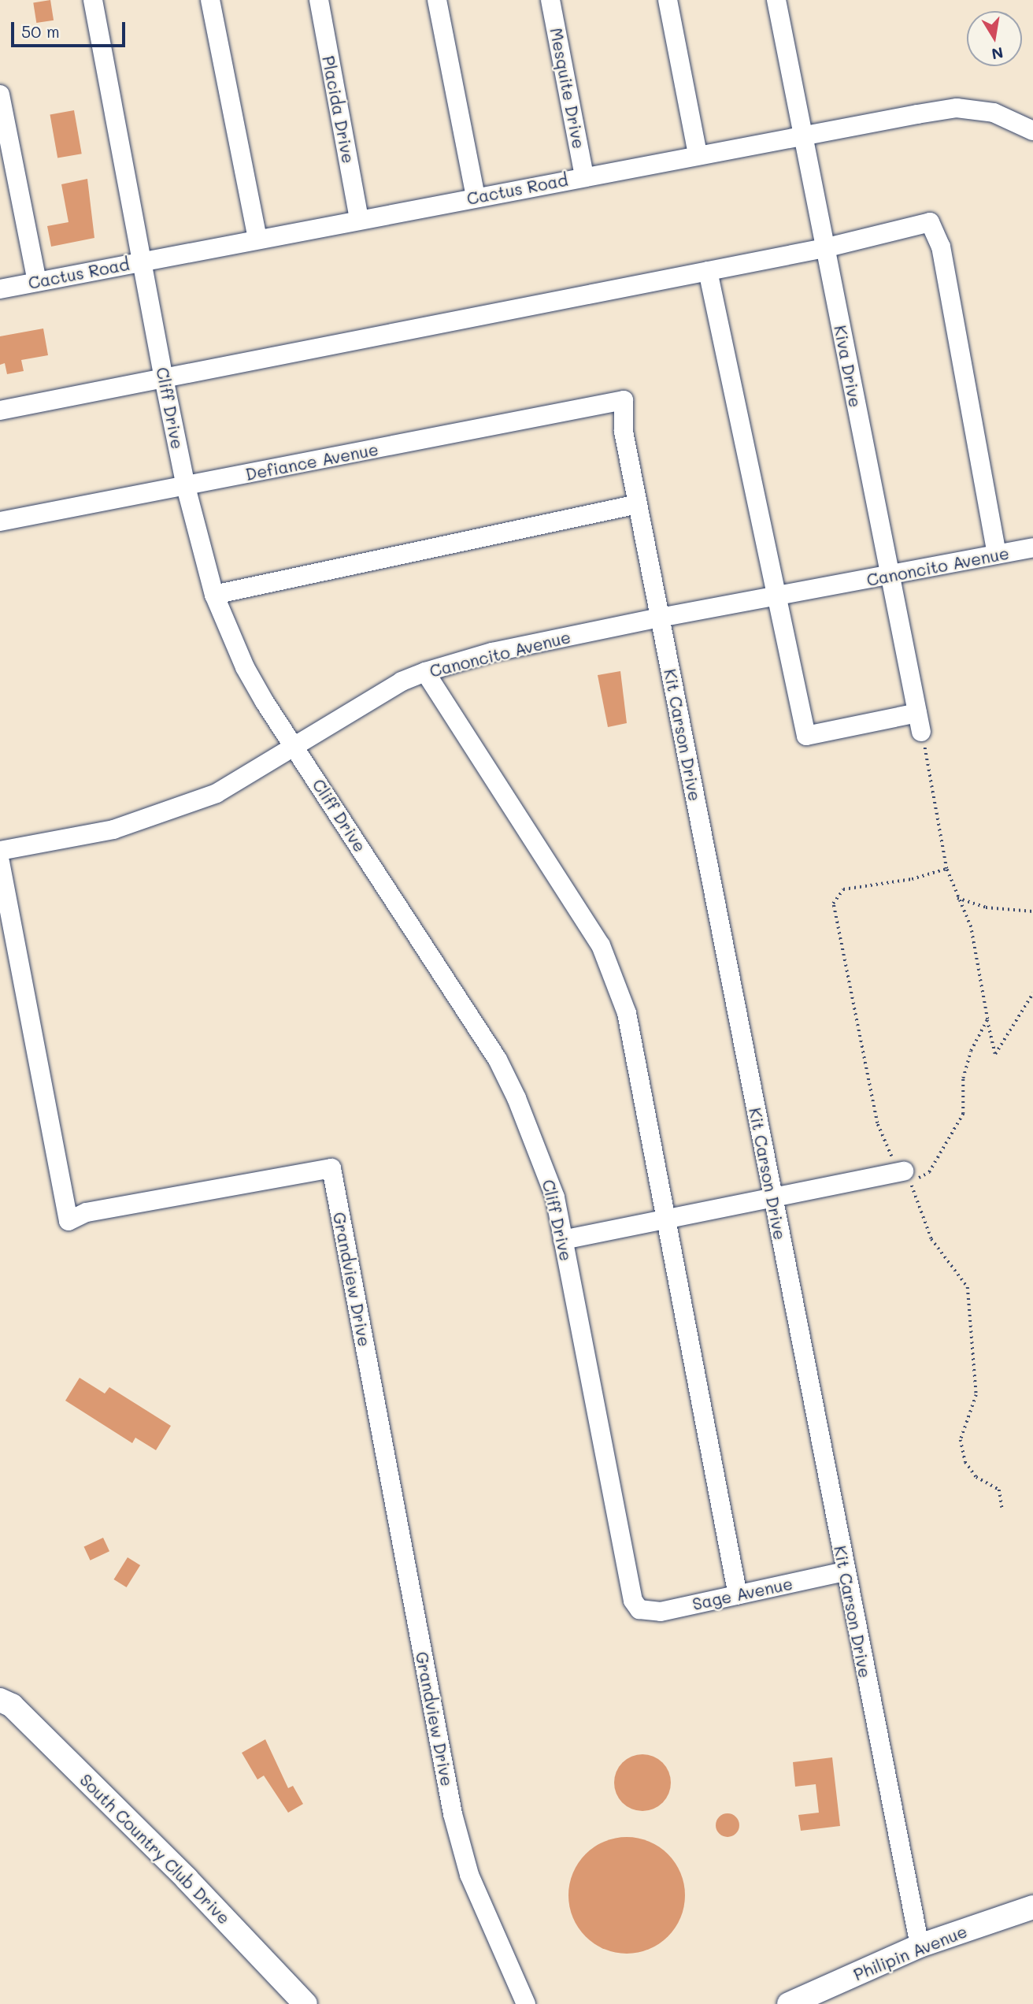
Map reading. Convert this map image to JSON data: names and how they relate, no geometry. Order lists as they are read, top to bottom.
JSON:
{
  "streets": {
    "main road": ["South Country Club Drive", "Philipin Avenue"],
    "street": [
      "Mesquite Drive",
      "Placida Drive",
      "Cactus Road",
      "Kiva Drive",
      "Cliff Drive",
      "Defiance Avenue",
      "Canoncito Avenue",
      "Kit Carson Drive",
      "Grandview Drive",
      "Sage Avenue"
    ]
  },
  "crossings": [
    ["Mesquite Drive", "Cactus Road"],
    ["Placida Drive", "Cactus Road"],
    ["Cactus Road", "Kiva Drive"],
    ["Cactus Road", "Cliff Drive"],
    ["Kiva Drive", "Canoncito Avenue"],
    ["Cliff Drive", "Defiance Avenue"],
    ["Cliff Drive", "Canoncito Avenue"],
    ["Cliff Drive", "Sage Avenue"],
    ["Defiance Avenue", "Kit Carson Drive"],
    ["Canoncito Avenue", "Kit Carson Drive"],
    ["Kit Carson Drive", "Sage Avenue"],
    ["Kit Carson Drive", "Philipin Avenue"]
  ],
  "scale_bar": "50 m",
  "north": "bottom"
}
